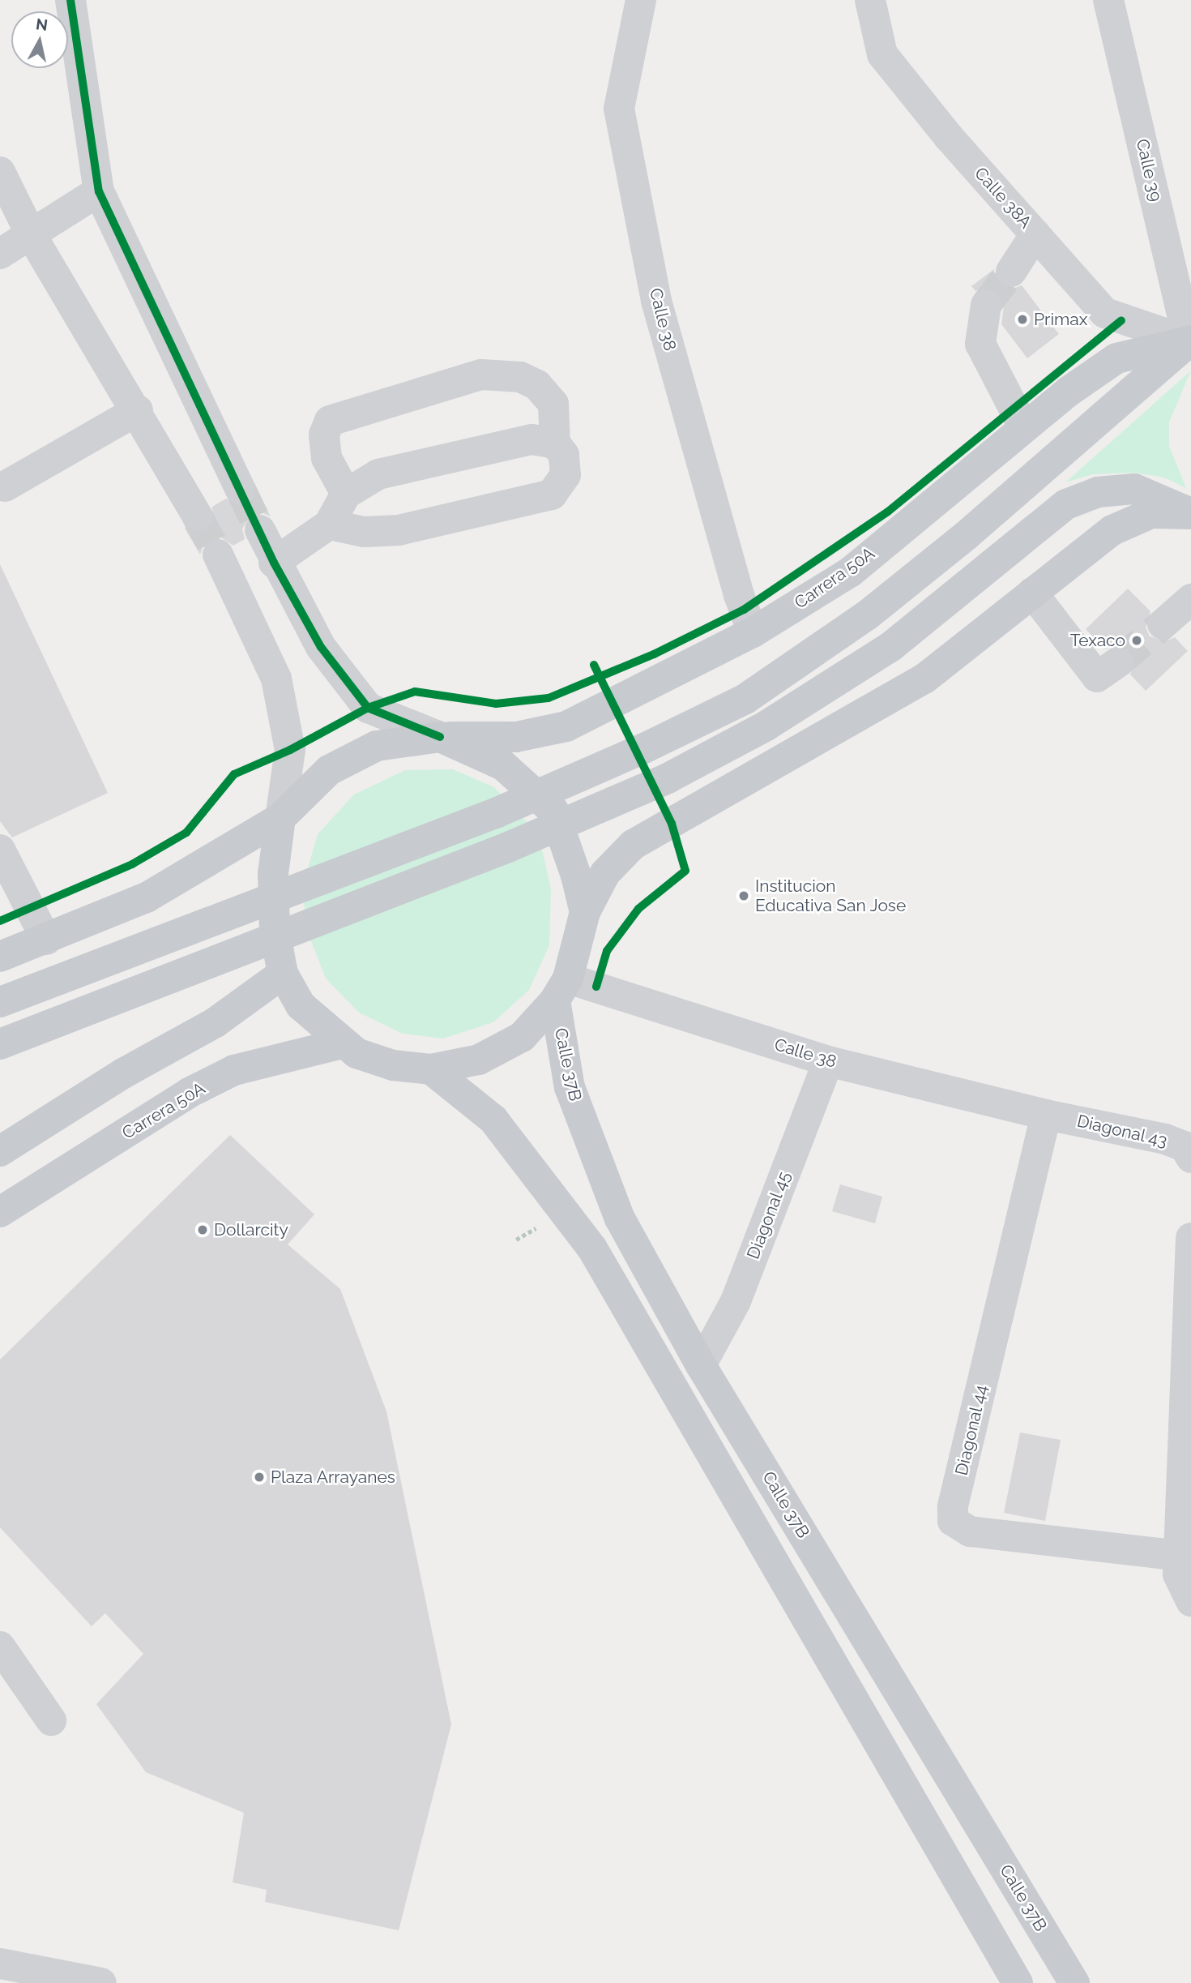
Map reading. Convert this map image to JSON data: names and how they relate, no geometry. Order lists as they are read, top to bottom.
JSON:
{
  "streets": {
    "main road": ["Carrera 50A", "Calle 37B"],
    "street": [
      "Calle 39",
      "Calle 38A",
      "Calle 38",
      "Diagonal 43",
      "Diagonal 45",
      "Diagonal 44"
    ]
  },
  "crossings": [
    ["Calle 39", "Calle 38A"],
    ["Calle 39", "Carrera 50A"],
    ["Calle 38A", "Carrera 50A"],
    ["Calle 38", "Carrera 50A"],
    ["Calle 38", "Calle 37B"],
    ["Calle 38", "Diagonal 43"],
    ["Calle 38", "Diagonal 45"],
    ["Calle 38", "Diagonal 44"],
    ["Calle 37B", "Diagonal 45"],
    ["Diagonal 43", "Diagonal 44"]
  ],
  "places": [
    "Primax",
    "Texaco",
    "Institucion Educativa San Jose",
    "Dollarcity",
    "Plaza Arrayanes"
  ],
  "north": "top"
}
